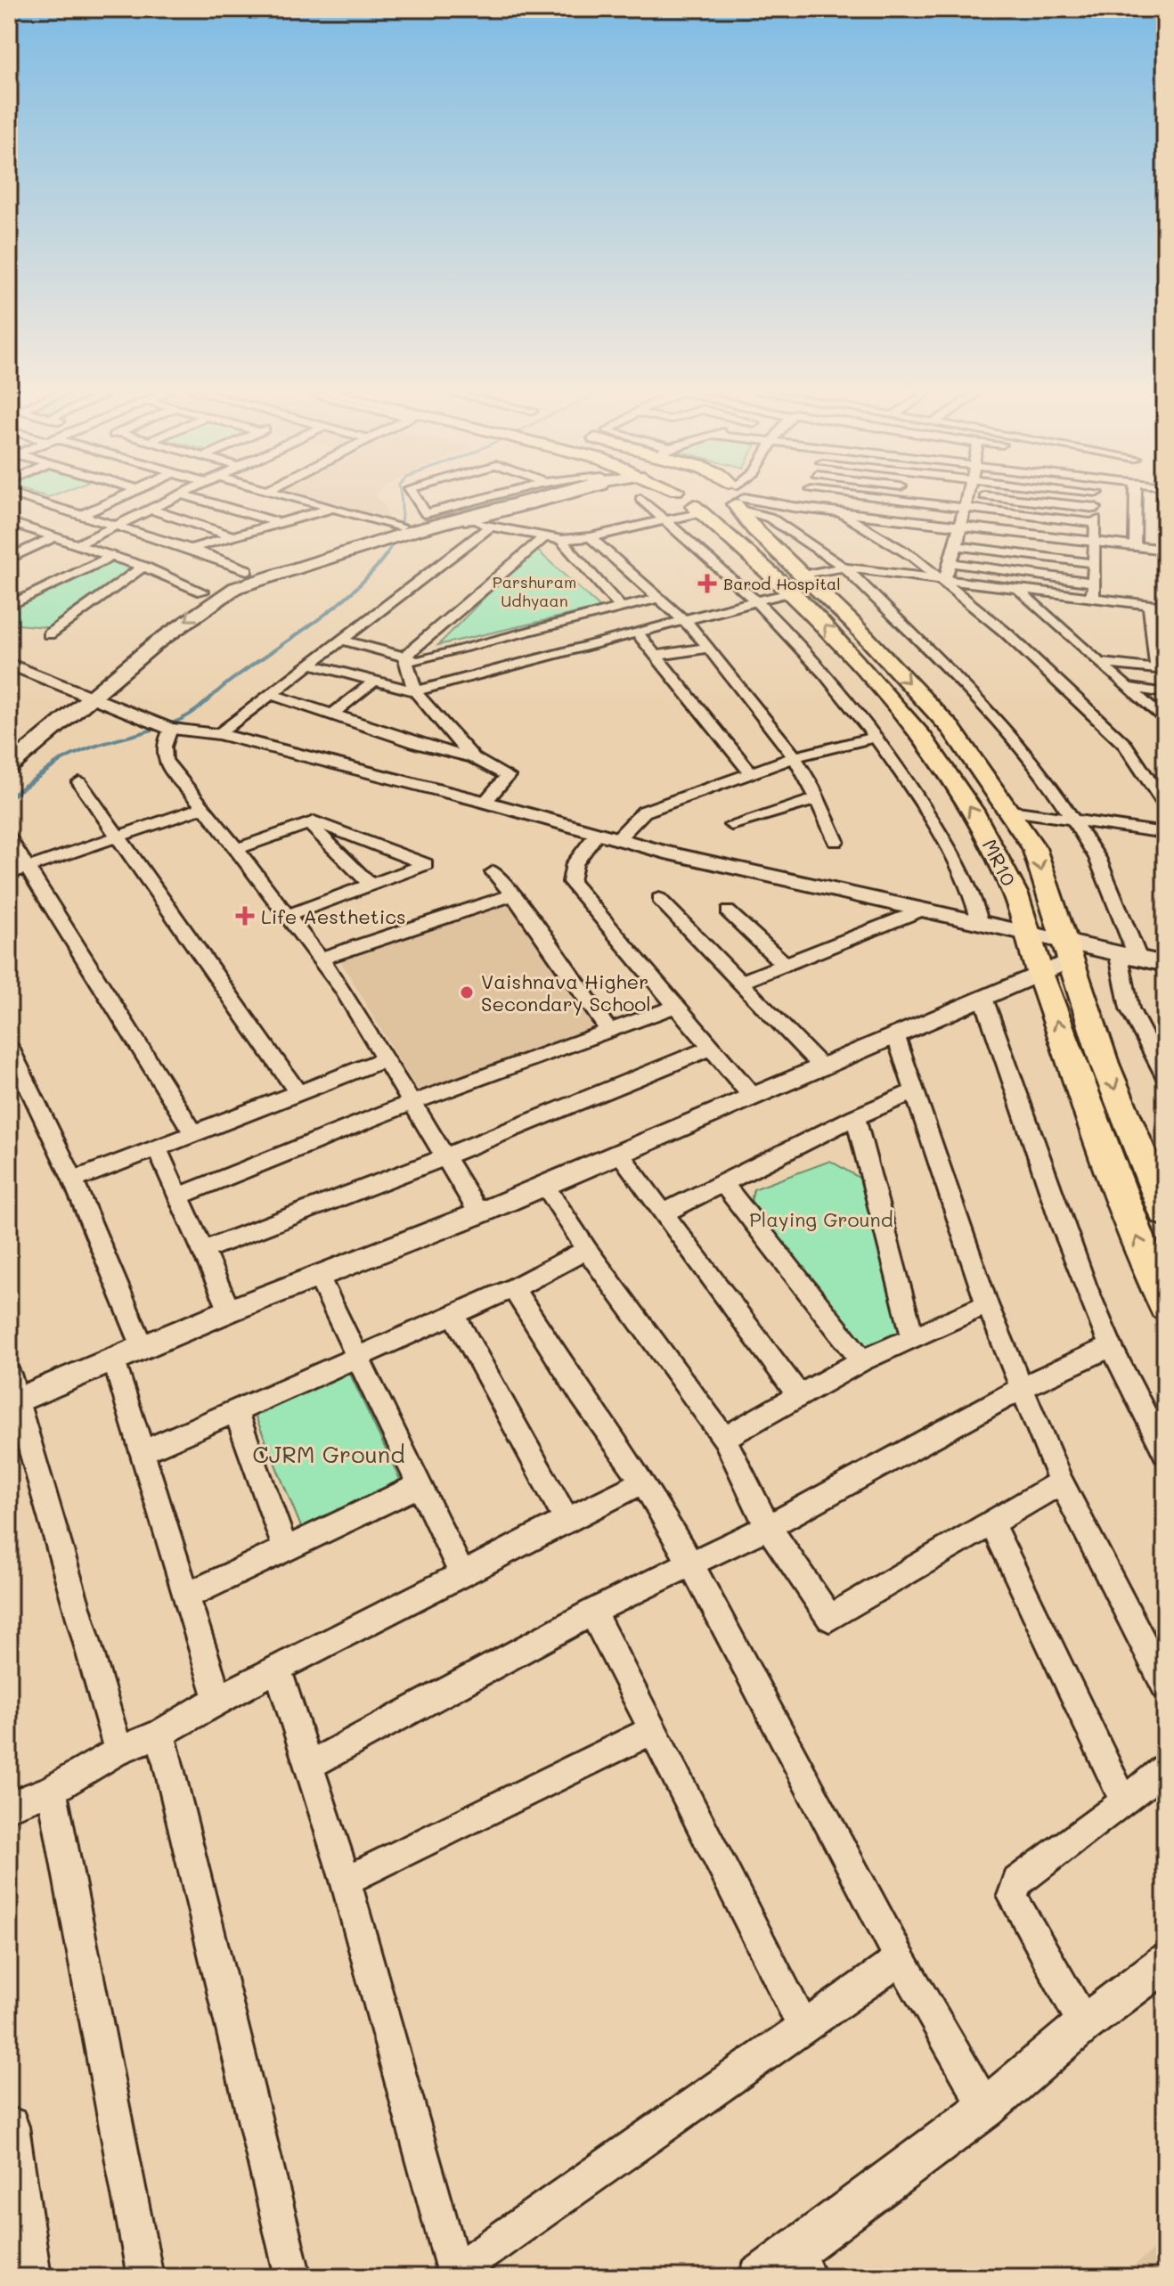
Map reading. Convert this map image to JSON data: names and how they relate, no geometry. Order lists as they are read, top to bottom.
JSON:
{
  "streets": {
    "main road": ["MR10"]
  },
  "parks": ["Parshuram Udhyaan", "Playing Ground", "CJRM Ground"],
  "places": {
    "health": ["Barod Hospital", "Life Aesthetics"],
    "other": ["Vaishnava Higher Secondary School"]
  }
}
